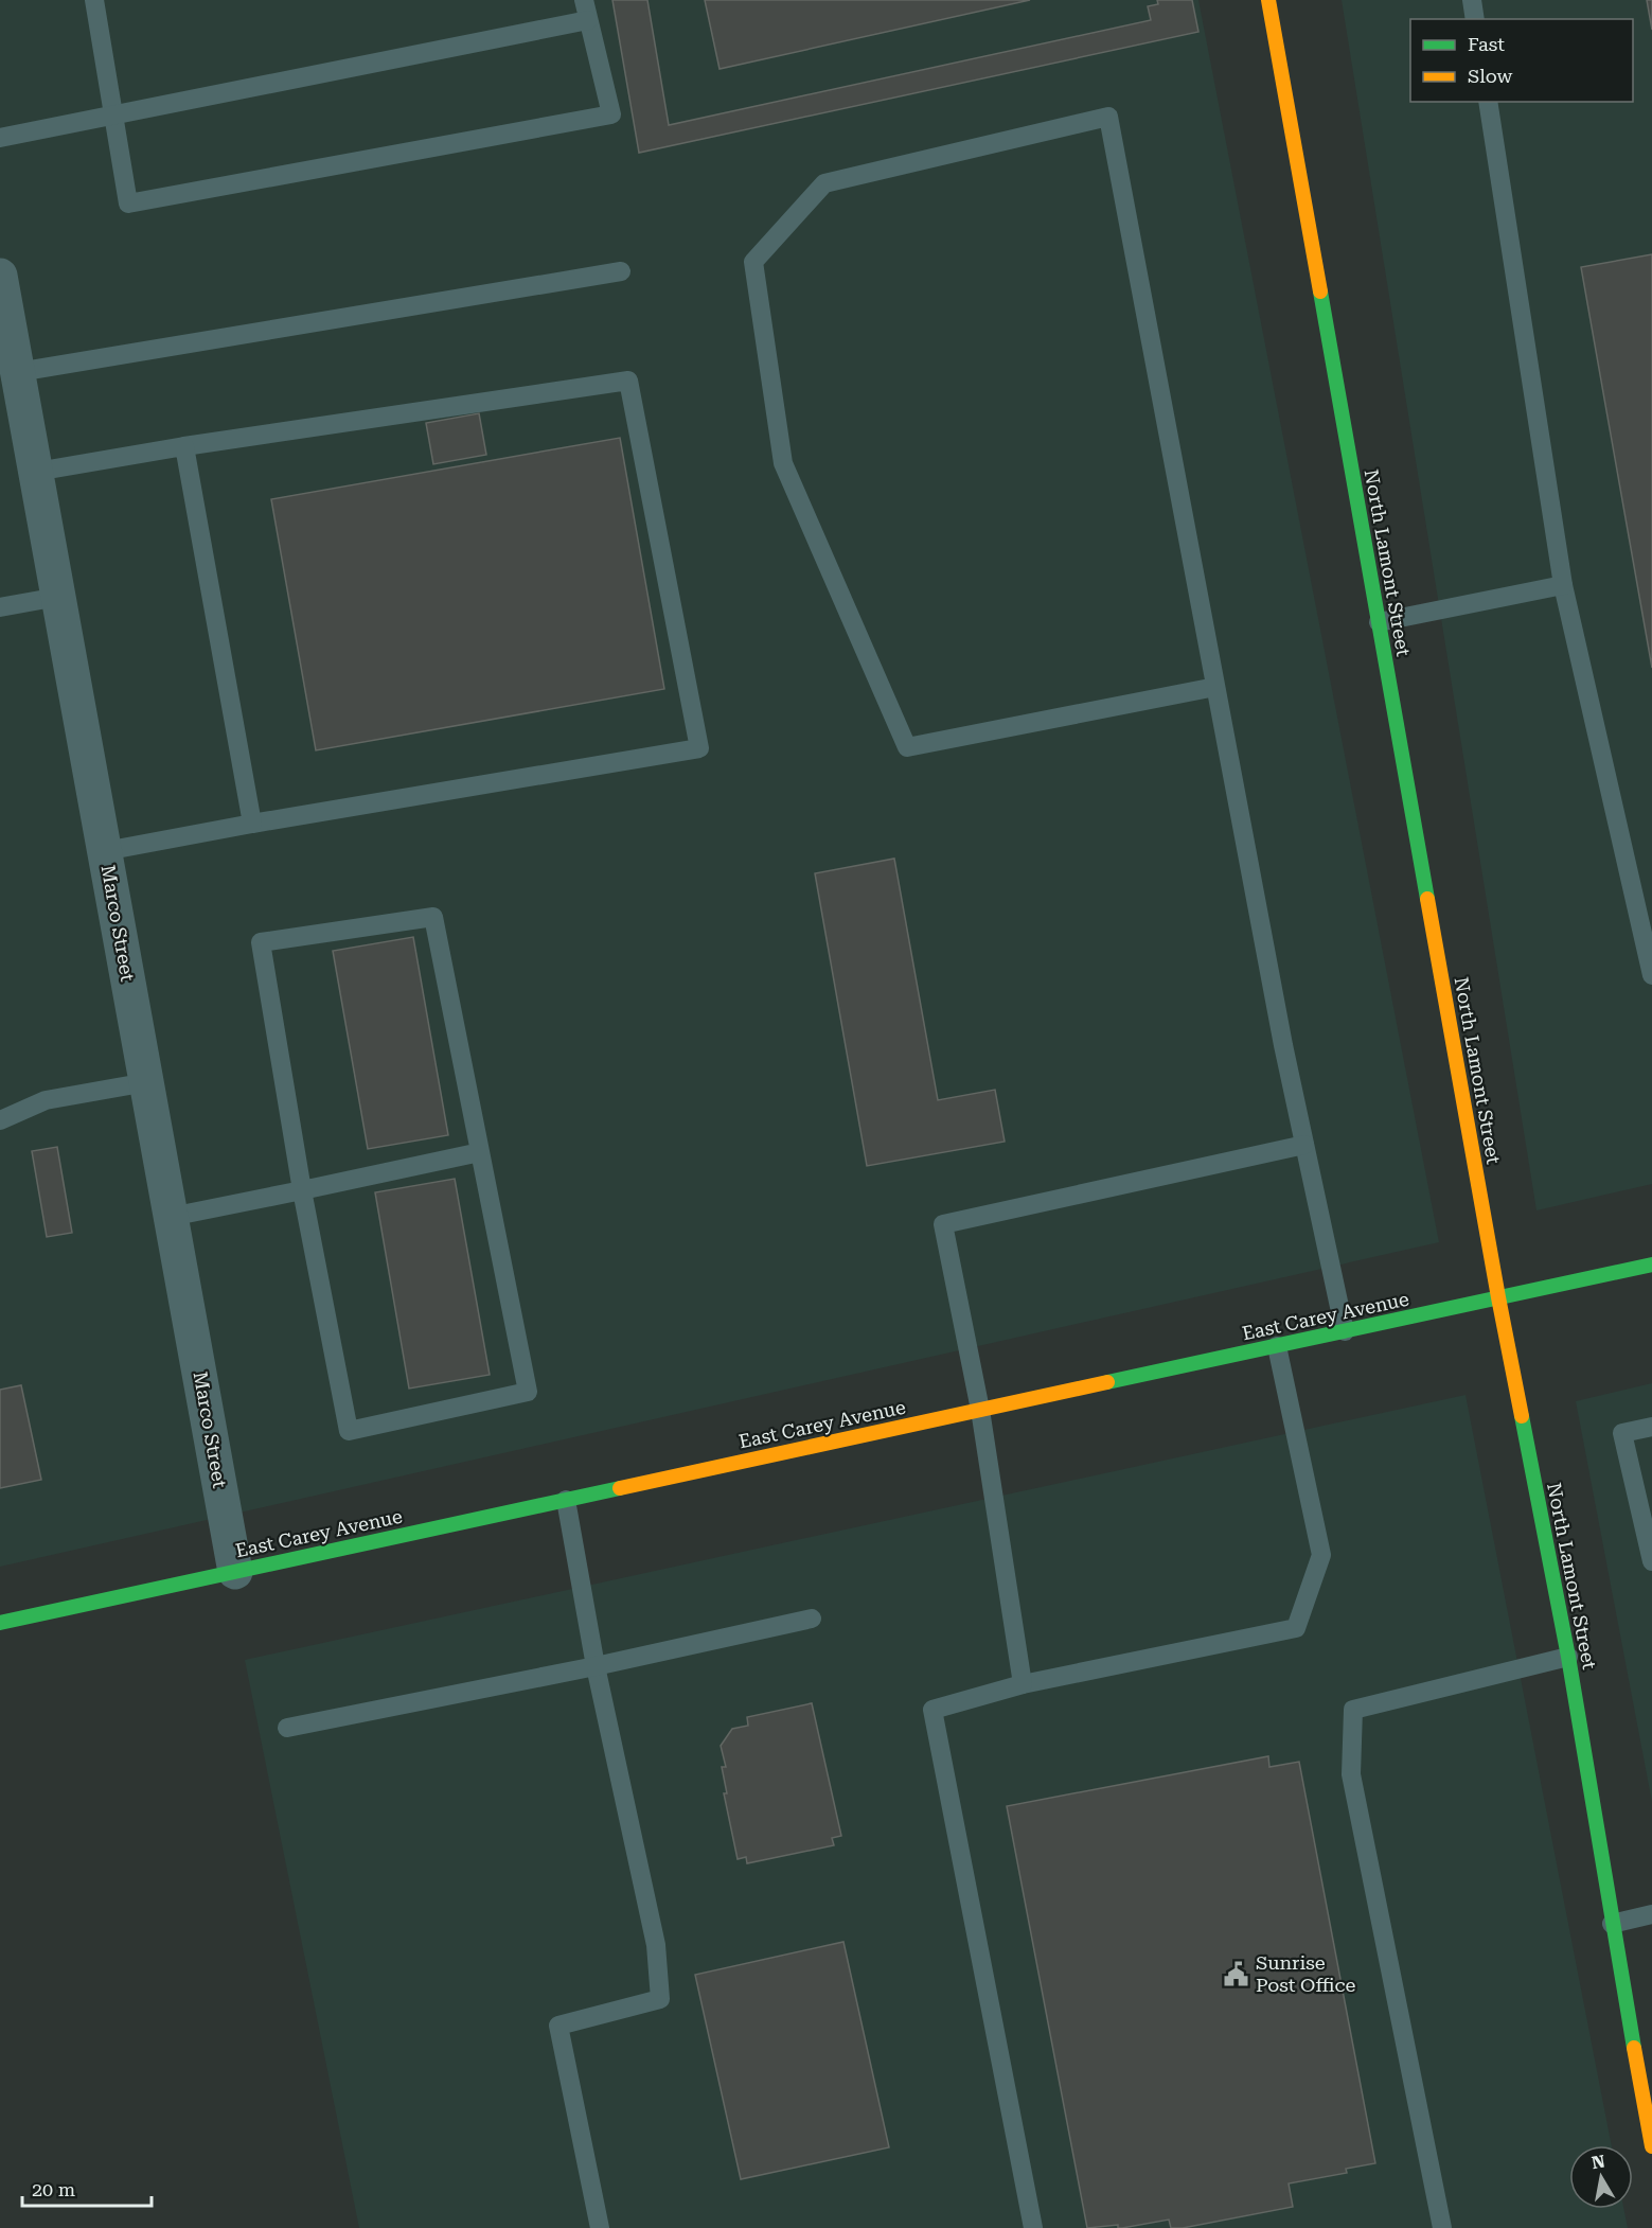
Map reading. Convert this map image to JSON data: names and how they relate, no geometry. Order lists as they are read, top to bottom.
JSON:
{
  "streets": {
    "street": ["North Lamont Street", "Marco Street", "East Carey Avenue"]
  },
  "crossings": [
    ["North Lamont Street", "East Carey Avenue"],
    ["Marco Street", "East Carey Avenue"]
  ],
  "places": {
    "public building": ["Sunrise Post Office"]
  },
  "legend": ["Fast", "Slow"],
  "scale_bar": "20 m",
  "north": "top"
}
